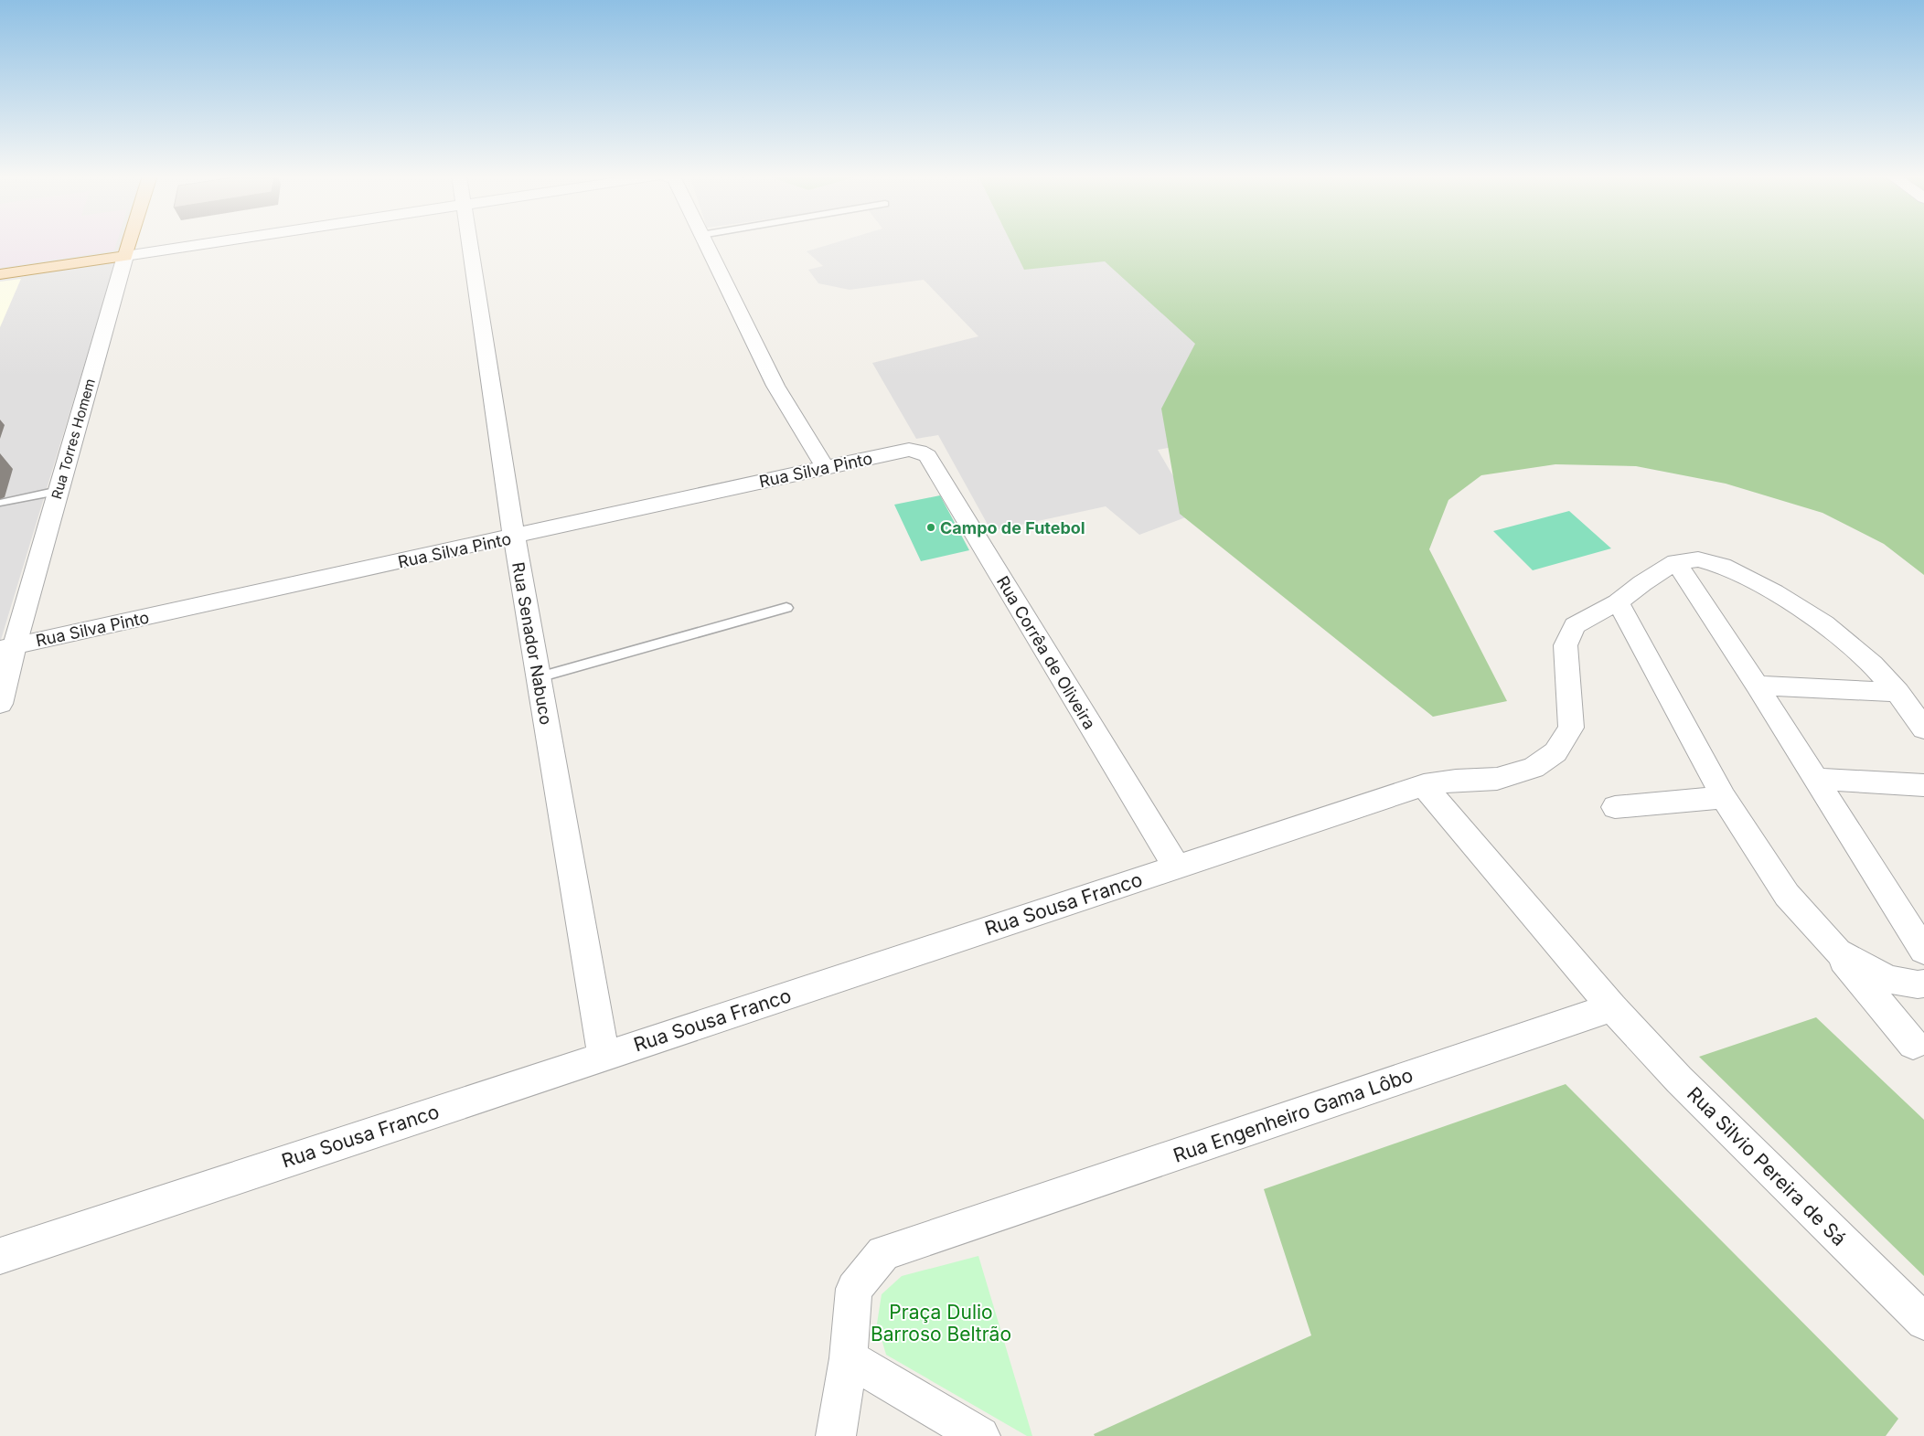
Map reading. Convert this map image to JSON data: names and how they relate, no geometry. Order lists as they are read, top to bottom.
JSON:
{
  "streets": {
    "main road": ["Rua Torres Homem"],
    "street": [
      "Rua Silva Pinto",
      "Rua Senador Nabuco",
      "Rua Corrêa de Oliveira",
      "Rua Sousa Franco",
      "Rua Engenheiro Gama Lôbo",
      "Rua Silvio Pereira de Sá"
    ]
  },
  "crossings": [
    ["Rua Torres Homem", "Rua Silva Pinto"],
    ["Rua Silva Pinto", "Rua Senador Nabuco"],
    ["Rua Silva Pinto", "Rua Corrêa de Oliveira"],
    ["Rua Senador Nabuco", "Rua Sousa Franco"],
    ["Rua Corrêa de Oliveira", "Rua Sousa Franco"],
    ["Rua Engenheiro Gama Lôbo", "Rua Silvio Pereira de Sá"]
  ],
  "parks": ["Praça Dulio Barroso Beltrão"],
  "places": ["Campo de Futebol"]
}
